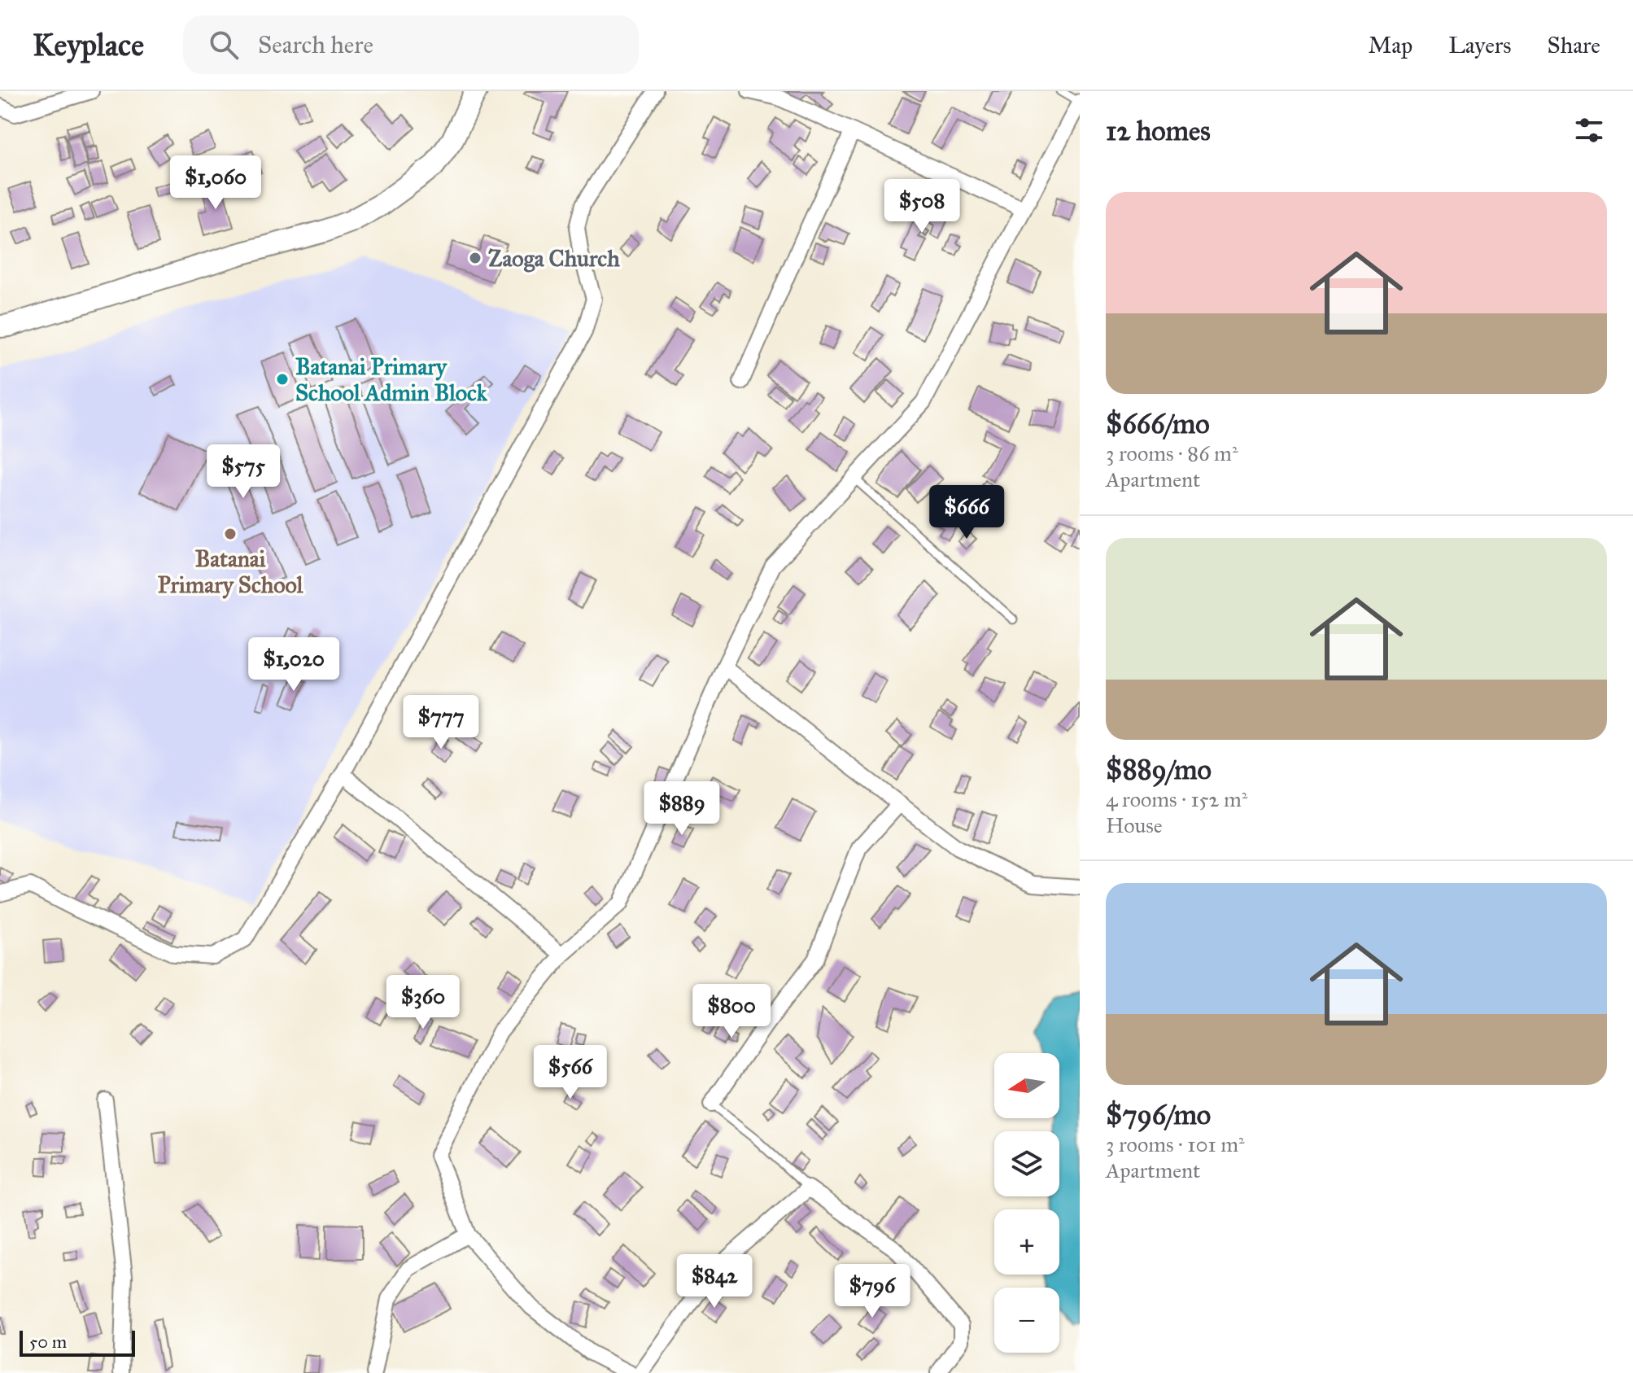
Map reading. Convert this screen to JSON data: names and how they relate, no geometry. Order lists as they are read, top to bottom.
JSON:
{
  "places": ["Zaoga Church", "Batanai Primary School Admin Block", "Batanai Primary School"],
  "scale_bar": "50 m",
  "north": "left",
  "page": {
    "header": "Keyplace",
    "search": "Search here",
    "nav": ["Map", "Layers", "Share"],
    "heading": "12 homes",
    "price": [
      "$1,060",
      "$508",
      "$575",
      "$666",
      "$1,020",
      "$777",
      "$889",
      "$360",
      "$800",
      "$566",
      "$842",
      "$796"
    ],
    "list": [
      {
        "name": "$666/mo",
        "note": "3 rooms · 86 m² · Apartment"
      },
      {
        "name": "$889/mo",
        "note": "4 rooms · 152 m² · House"
      },
      {
        "name": "$796/mo",
        "note": "3 rooms · 101 m² · Apartment"
      }
    ],
    "map_buttons": ["+", "−"],
    "scale": "50 m"
  }
}
